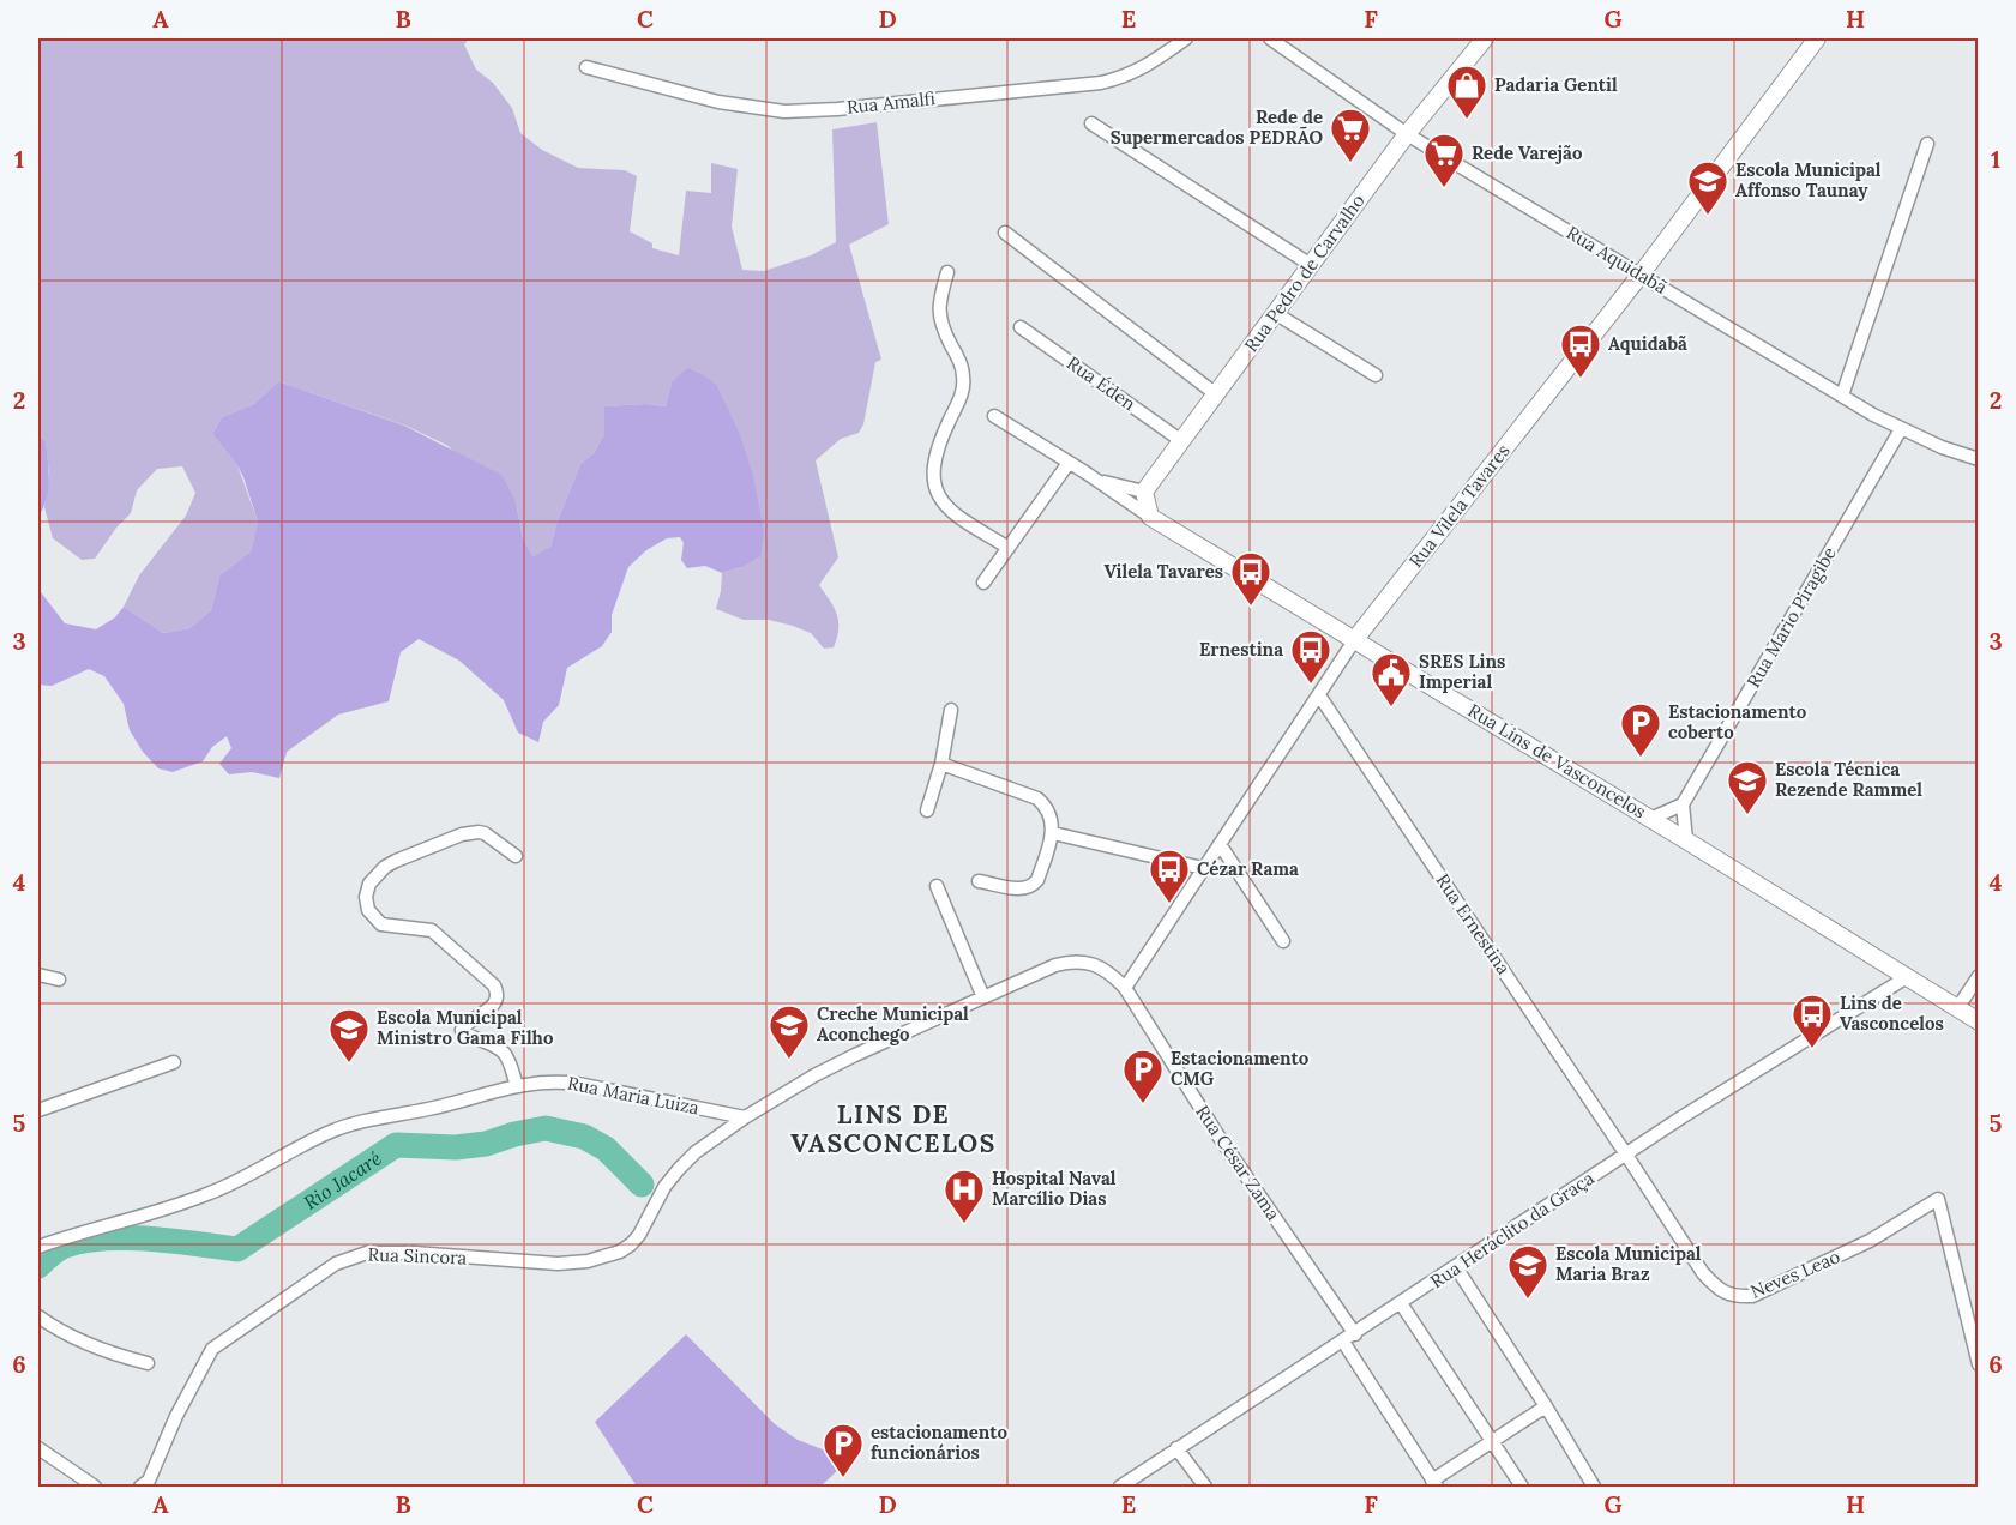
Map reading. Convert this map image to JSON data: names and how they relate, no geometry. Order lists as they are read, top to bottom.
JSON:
{
  "streets": {
    "street": [
      "Rua Amalfi",
      "Rua Aquidabã",
      "Rua Pedro de Carvalho",
      "Rua Éden",
      "Rua Vilela Tavares",
      "Rua Mario Piragibe",
      "Rua Lins de Vasconcelos",
      "Rua Ernestina",
      "Rua Maria Luiza",
      "Rua César Zama",
      "Rua Heráclito da Graça",
      "Rua Sincora",
      "Neves Leao"
    ]
  },
  "crossings": [
    ["Rua Aquidabã", "Rua Pedro de Carvalho"],
    ["Rua Aquidabã", "Rua Vilela Tavares"],
    ["Rua Aquidabã", "Rua Mario Piragibe"],
    ["Rua Pedro de Carvalho", "Rua Éden"],
    ["Rua Pedro de Carvalho", "Rua Lins de Vasconcelos"],
    ["Rua Vilela Tavares", "Rua Lins de Vasconcelos"],
    ["Rua Vilela Tavares", "Rua Ernestina"],
    ["Rua Vilela Tavares", "Rua César Zama"],
    ["Rua Lins de Vasconcelos", "Rua Heráclito da Graça"],
    ["Rua Ernestina", "Rua Heráclito da Graça"],
    ["Rua Ernestina", "Neves Leao"],
    ["Rua Maria Luiza", "Rua Sincora"],
    ["Rua César Zama", "Rua Heráclito da Graça"],
    ["Rua Heráclito da Graça", "Neves Leao"]
  ],
  "districts": ["LINS DE VASCONCELOS"],
  "water": ["Rio Jacaré"],
  "places": {
    "shop": ["Padaria Gentil"],
    "supermarket": ["Rede de Supermercados PEDRÃO", "Rede Varejão"],
    "school or university": [
      "Escola Municipal Affonso Taunay",
      "Escola Técnica Rezende Rammel",
      "Creche Municipal Aconchego",
      "Escola Municipal Ministro Gama Filho",
      "Escola Municipal Maria Braz"
    ],
    "bus stop": [
      "Aquidabã",
      "Vilela Tavares",
      "Ernestina",
      "Cézar Rama",
      "Lins de Vasconcelos"
    ],
    "public building": ["SRES Lins Imperial"],
    "parking": ["Estacionamento coberto", "Estacionamento CMG", "estacionamento funcionários"],
    "hospital": ["Hospital Naval Marcílio Dias"]
  },
  "grid": {
    "columns": [
      "A",
      "B",
      "C",
      "D",
      "E",
      "F",
      "G",
      "H"
    ],
    "rows": [
      "1",
      "2",
      "3",
      "4",
      "5",
      "6"
    ]
  }
}
